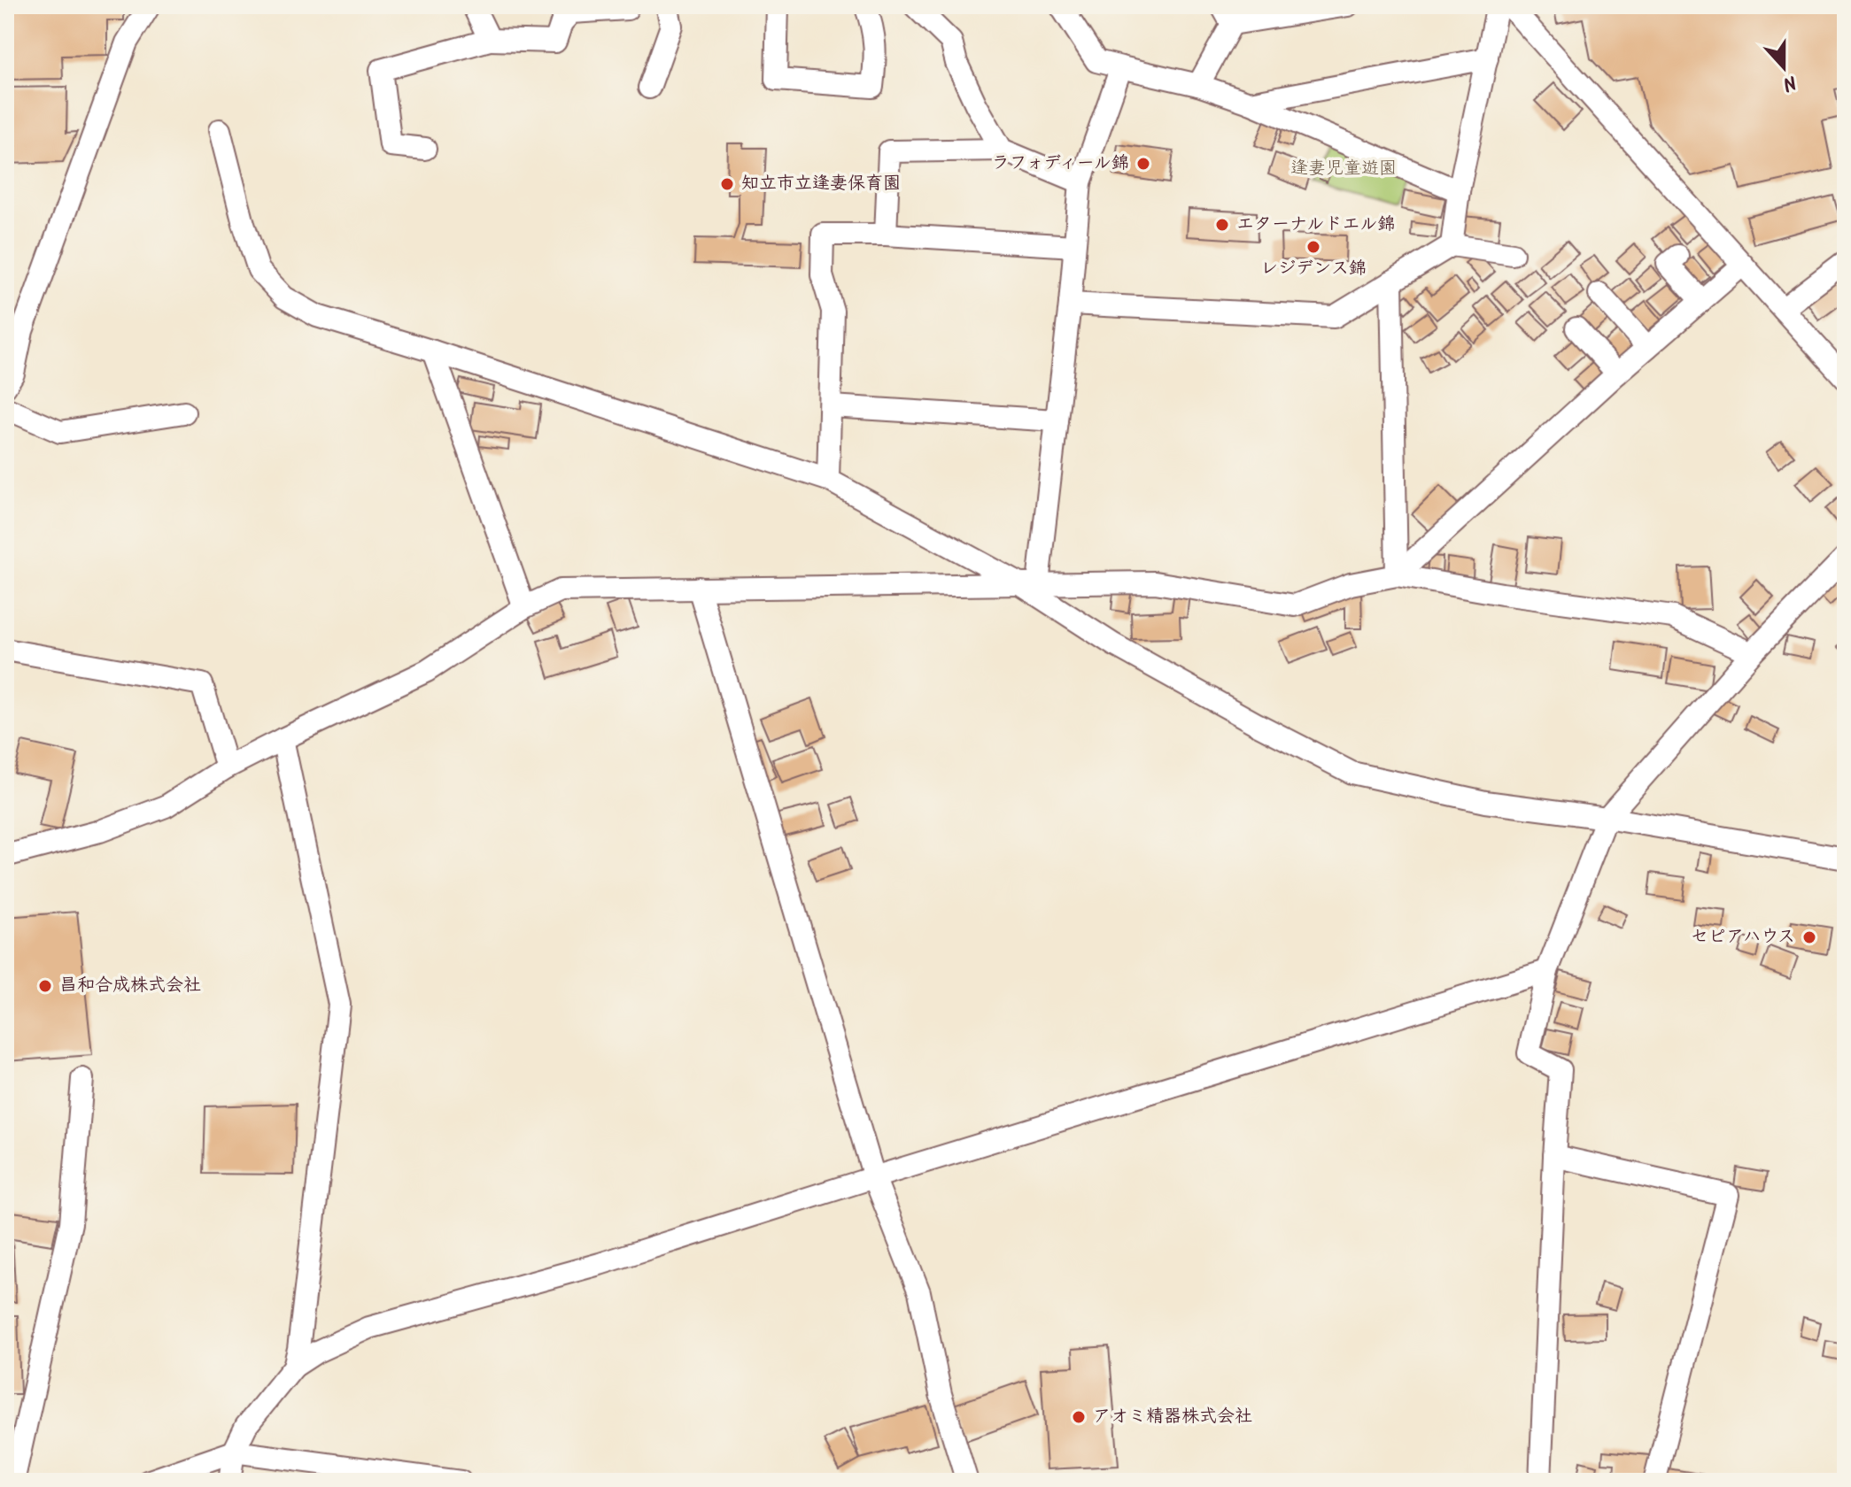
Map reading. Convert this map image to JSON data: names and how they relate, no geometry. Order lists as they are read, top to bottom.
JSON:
{
  "parks": ["逢妻児童遊園"],
  "places": [
    "ラフォディール錦",
    "知立市立逢妻保育園",
    "エターナルドエル錦",
    "レジデンス錦",
    "セピアハウス",
    "昌和合成株式会社",
    "アオミ精器株式会社"
  ],
  "north": "bottom"
}
